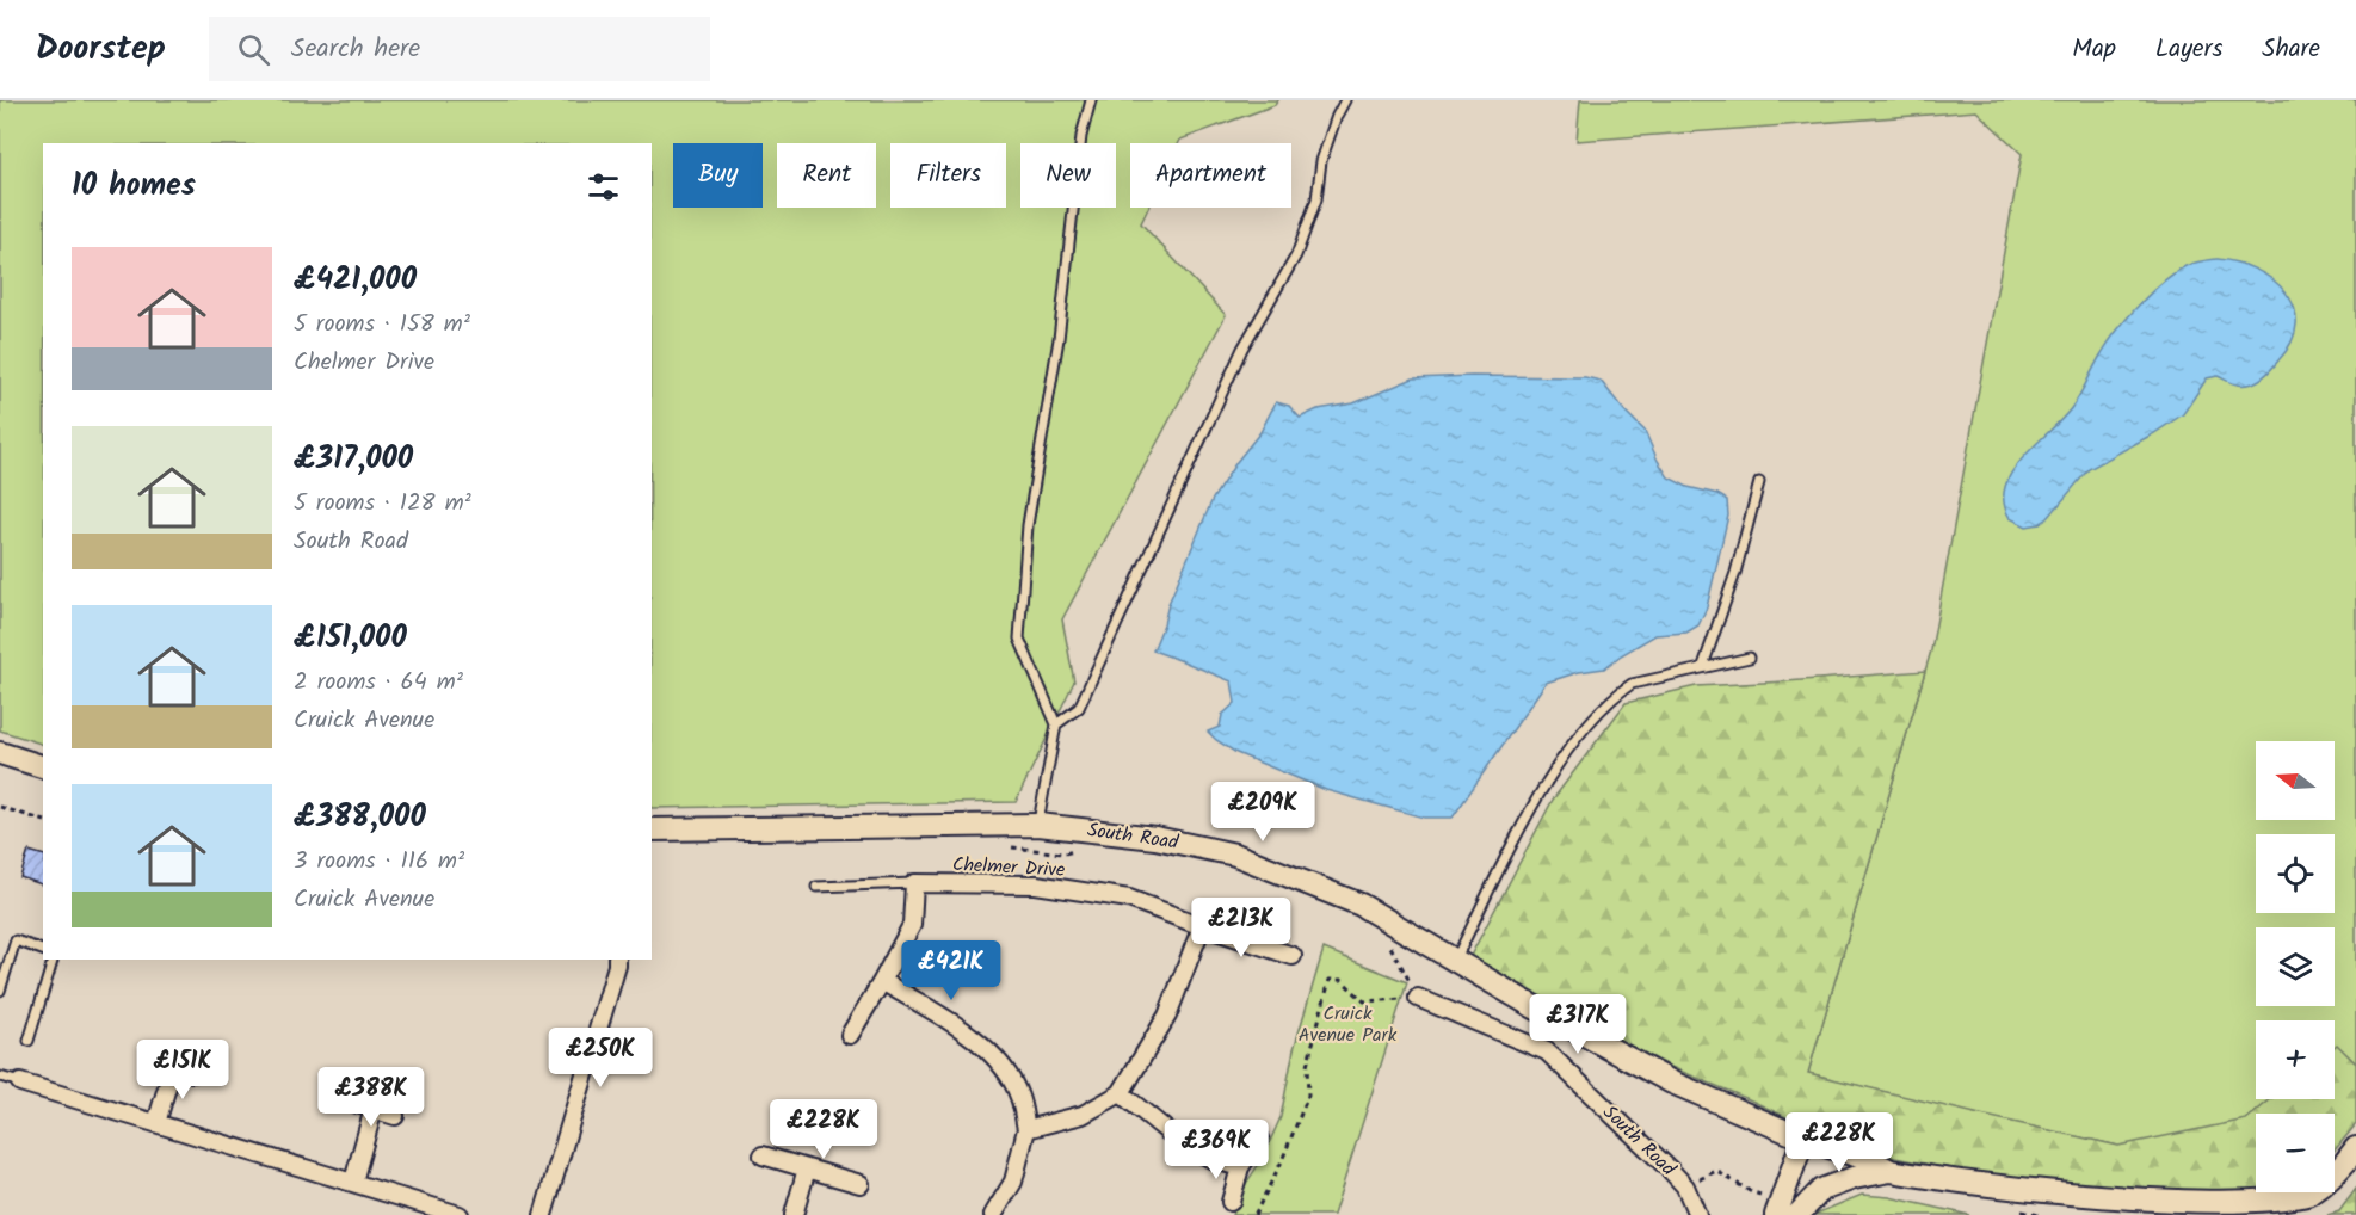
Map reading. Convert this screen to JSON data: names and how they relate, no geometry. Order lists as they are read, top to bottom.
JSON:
{
  "streets": {
    "main road": ["South Road"],
    "street": ["Chelmer Drive"]
  },
  "parks": ["Cruick Avenue Park"],
  "north": "left",
  "page": {
    "header": "Doorstep",
    "search": "Search here",
    "nav": ["Map", "Layers", "Share"],
    "chip": [
      "Buy",
      "Rent",
      "Filters",
      "New",
      "Apartment"
    ],
    "heading": "10 homes",
    "list": [
      {
        "name": "£421,000",
        "note": "5 rooms · 158 m² · Chelmer Drive"
      },
      {
        "name": "£317,000",
        "note": "5 rooms · 128 m² · South Road"
      },
      {
        "name": "£151,000",
        "note": "2 rooms · 64 m² · Cruick Avenue"
      },
      {
        "name": "£388,000",
        "note": "3 rooms · 116 m² · Cruick Avenue"
      }
    ],
    "map_buttons": ["+", "−"],
    "price": [
      "£209K",
      "£213K",
      "£421K",
      "£317K",
      "£250K",
      "£151K",
      "£388K",
      "£228K",
      "£228K",
      "£369K"
    ]
  }
}
